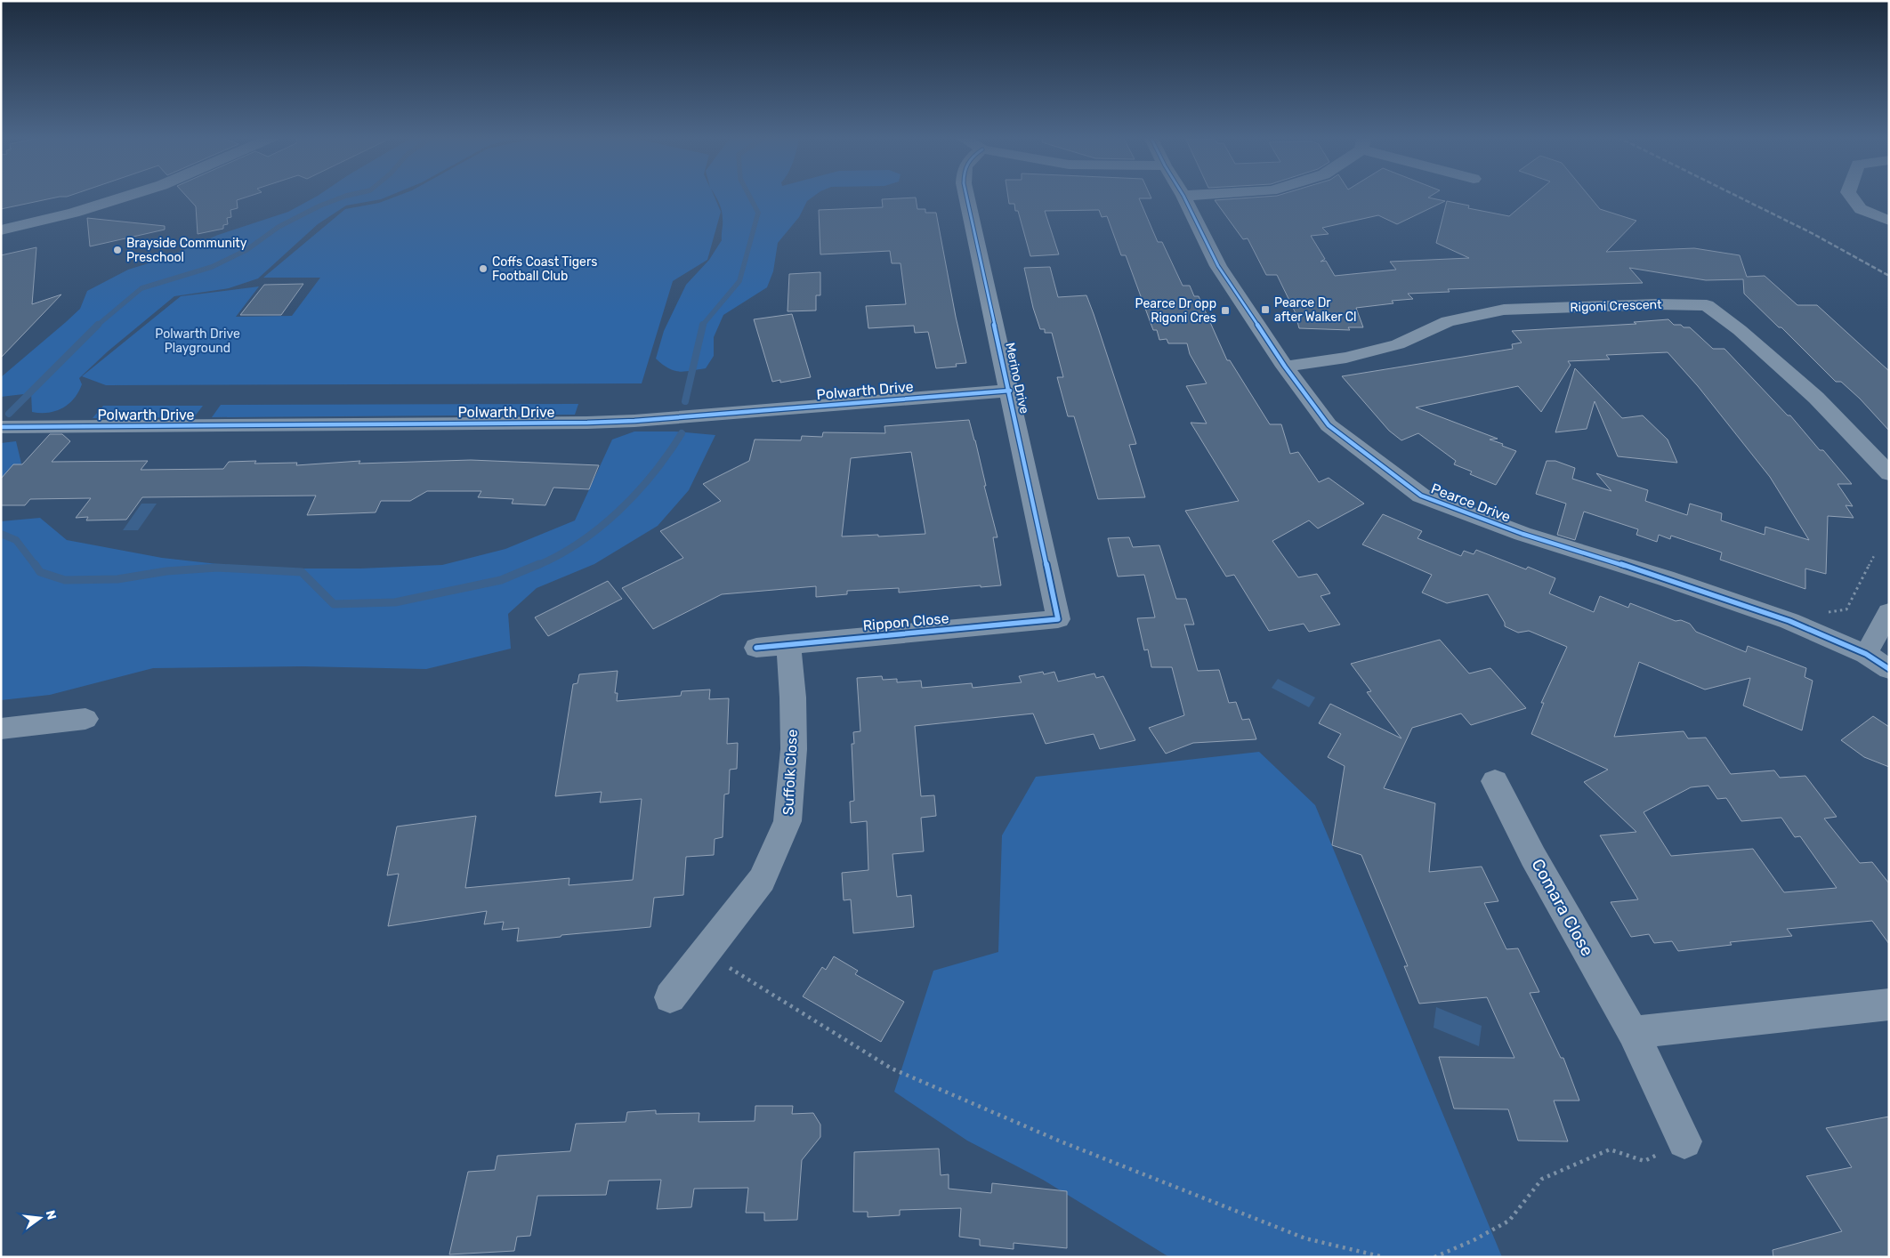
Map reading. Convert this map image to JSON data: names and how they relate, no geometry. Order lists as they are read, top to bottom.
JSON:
{
  "streets": {
    "street": [
      "Rigoni Crescent",
      "Merino Drive",
      "Polwarth Drive",
      "Pearce Drive",
      "Rippon Close",
      "Suffolk Close",
      "Comara Close"
    ]
  },
  "crossings": [
    ["Rigoni Crescent", "Pearce Drive"],
    ["Merino Drive", "Polwarth Drive"],
    ["Merino Drive", "Rippon Close"],
    ["Rippon Close", "Suffolk Close"]
  ],
  "parks": ["Polwarth Drive Playground"],
  "places": {
    "other": ["Brayside Community Preschool", "Coffs Coast Tigers Football Club"],
    "transit": ["Pearce Dr after Walker Cl", "Pearce Dr opp Rigoni Cres"]
  },
  "north": "right"
}
